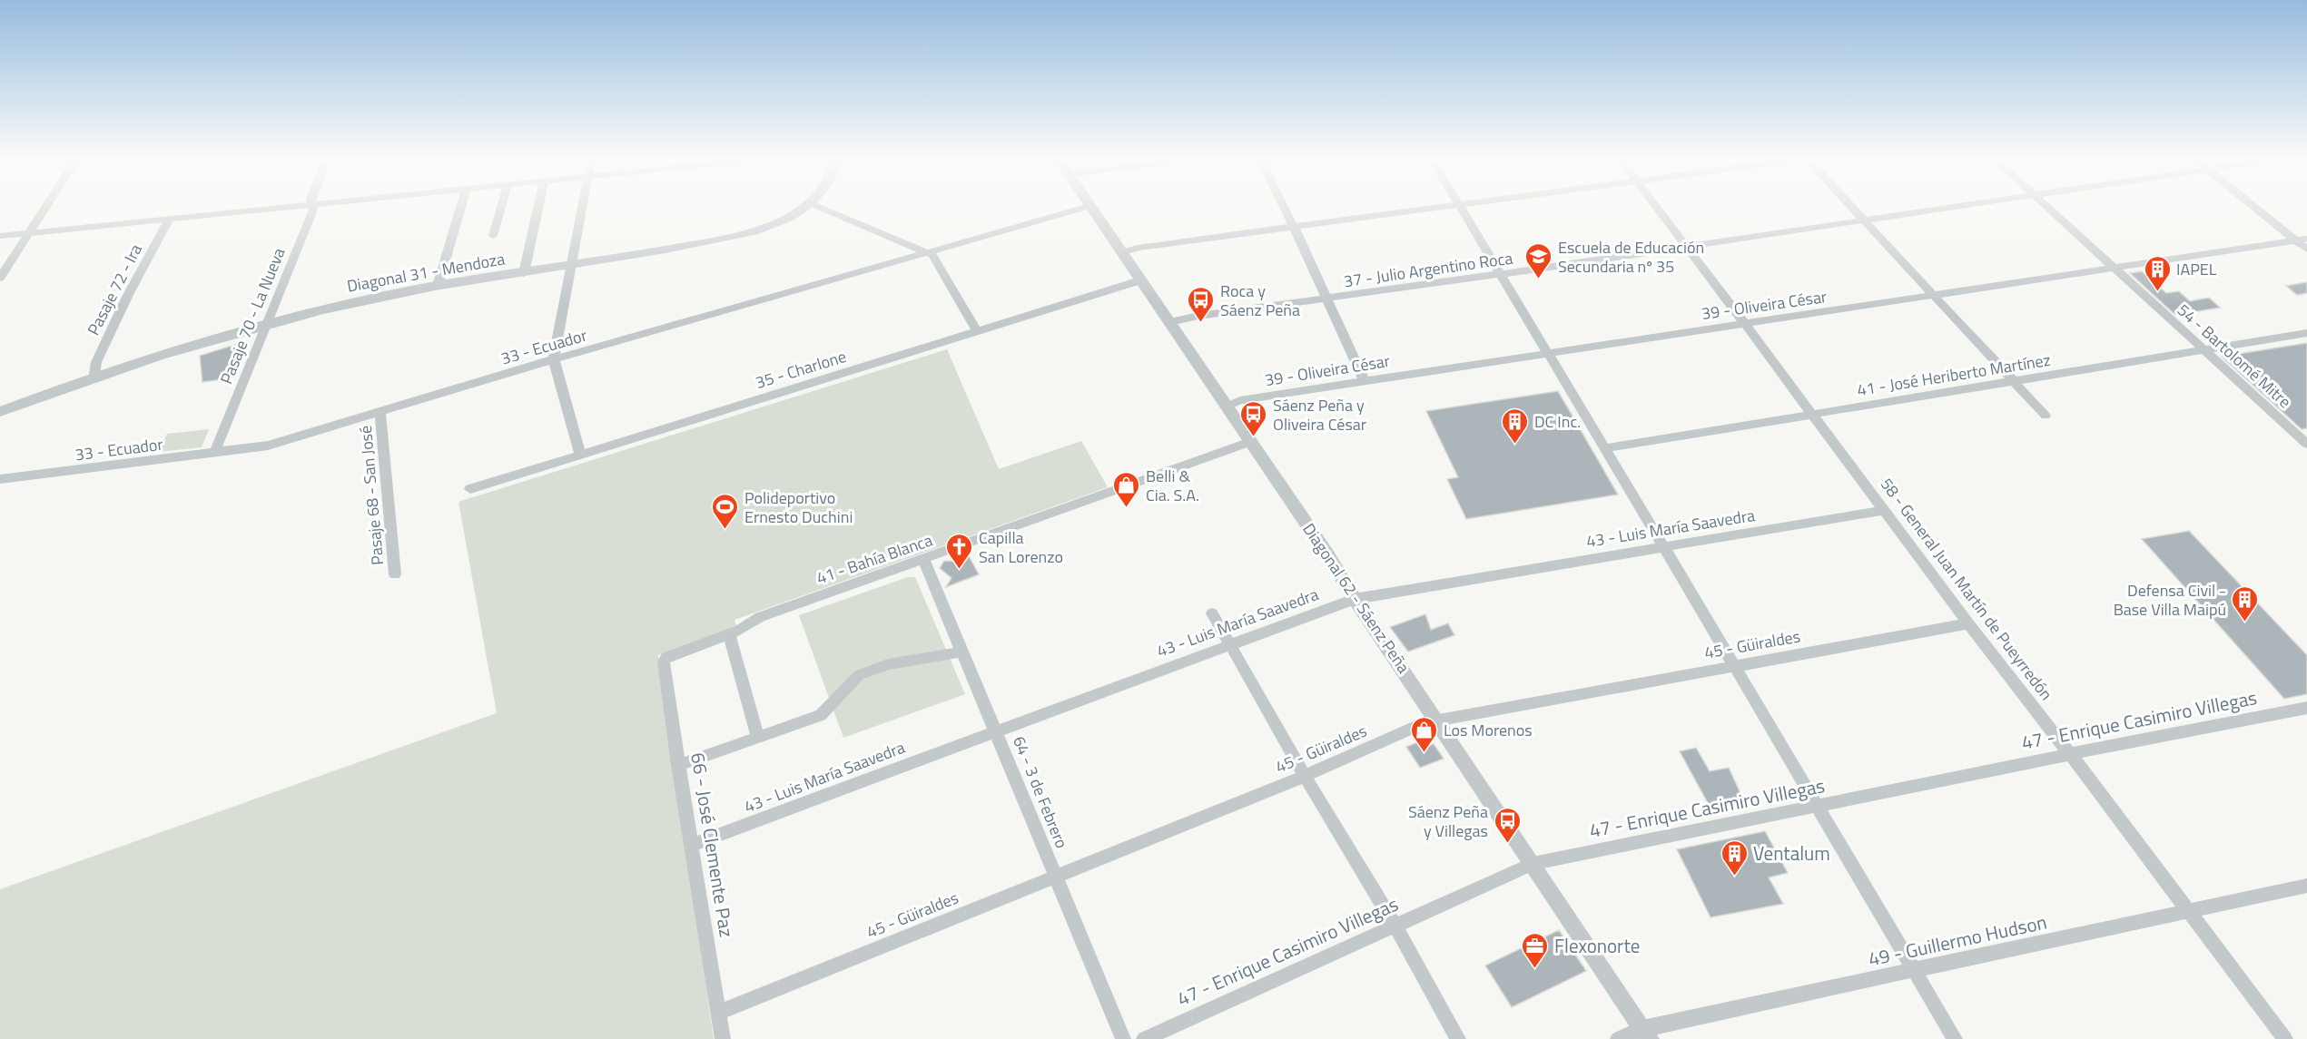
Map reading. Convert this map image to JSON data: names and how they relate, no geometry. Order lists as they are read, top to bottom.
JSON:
{
  "streets": {
    "street": [
      "37 - Julio Argentino Roca",
      "Diagonal 31 - Mendoza",
      "Pasaje 72 - Ira",
      "39 - Oliveira César",
      "Pasaje 70 - La Nueva",
      "33 - Ecuador",
      "54 - Bartolomé Mitre",
      "35 - Charlone",
      "41 - José Heriberto Martínez",
      "Pasaje 68 - San José",
      "43 - Luis María Saavedra",
      "41 - Bahía Blanca",
      "58 - General Juan Martín de Pueyrredón",
      "Diagonal 62 - Sáenz Peña",
      "45 - Güiraldes",
      "47 - Enrique Casimiro Villegas",
      "64 - 3 de Febrero",
      "66 - José Clemente Paz",
      "49 - Guillermo Hudson"
    ]
  },
  "crossings": [
    ["37 - Julio Argentino Roca", "58 - General Juan Martín de Pueyrredón"],
    ["37 - Julio Argentino Roca", "Diagonal 62 - Sáenz Peña"],
    ["Diagonal 31 - Mendoza", "Pasaje 72 - Ira"],
    ["Diagonal 31 - Mendoza", "Pasaje 70 - La Nueva"],
    ["39 - Oliveira César", "54 - Bartolomé Mitre"],
    ["39 - Oliveira César", "58 - General Juan Martín de Pueyrredón"],
    ["39 - Oliveira César", "Diagonal 62 - Sáenz Peña"],
    ["Pasaje 70 - La Nueva", "33 - Ecuador"],
    ["33 - Ecuador", "Pasaje 68 - San José"],
    ["54 - Bartolomé Mitre", "41 - José Heriberto Martínez"],
    ["35 - Charlone", "Diagonal 62 - Sáenz Peña"],
    ["41 - José Heriberto Martínez", "58 - General Juan Martín de Pueyrredón"],
    ["43 - Luis María Saavedra", "58 - General Juan Martín de Pueyrredón"],
    ["43 - Luis María Saavedra", "Diagonal 62 - Sáenz Peña"],
    ["43 - Luis María Saavedra", "64 - 3 de Febrero"],
    ["43 - Luis María Saavedra", "66 - José Clemente Paz"],
    ["41 - Bahía Blanca", "Diagonal 62 - Sáenz Peña"],
    ["41 - Bahía Blanca", "64 - 3 de Febrero"],
    ["41 - Bahía Blanca", "66 - José Clemente Paz"],
    ["58 - General Juan Martín de Pueyrredón", "45 - Güiraldes"],
    ["58 - General Juan Martín de Pueyrredón", "47 - Enrique Casimiro Villegas"],
    ["58 - General Juan Martín de Pueyrredón", "49 - Guillermo Hudson"],
    ["Diagonal 62 - Sáenz Peña", "45 - Güiraldes"],
    ["Diagonal 62 - Sáenz Peña", "47 - Enrique Casimiro Villegas"],
    ["Diagonal 62 - Sáenz Peña", "49 - Guillermo Hudson"],
    ["45 - Güiraldes", "64 - 3 de Febrero"],
    ["45 - Güiraldes", "66 - José Clemente Paz"]
  ],
  "places": {
    "school or university": ["Escuela de Educación Secundaria nº 35"],
    "building": [
      "IAPEL",
      "DC Inc.",
      "Defensa Civil - Base Villa Maipú",
      "Ventalum"
    ],
    "bus stop": ["Roca y Sáenz Peña", "Sáenz Peña y Oliveira César", "Sáenz Peña y Villegas"],
    "shop": ["Belli & Cia. S.A.", "Los Morenos"],
    "sports": ["Polideportivo Ernesto Duchini"],
    "church": ["Capilla San Lorenzo"],
    "office": ["Flexonorte"]
  }
}
